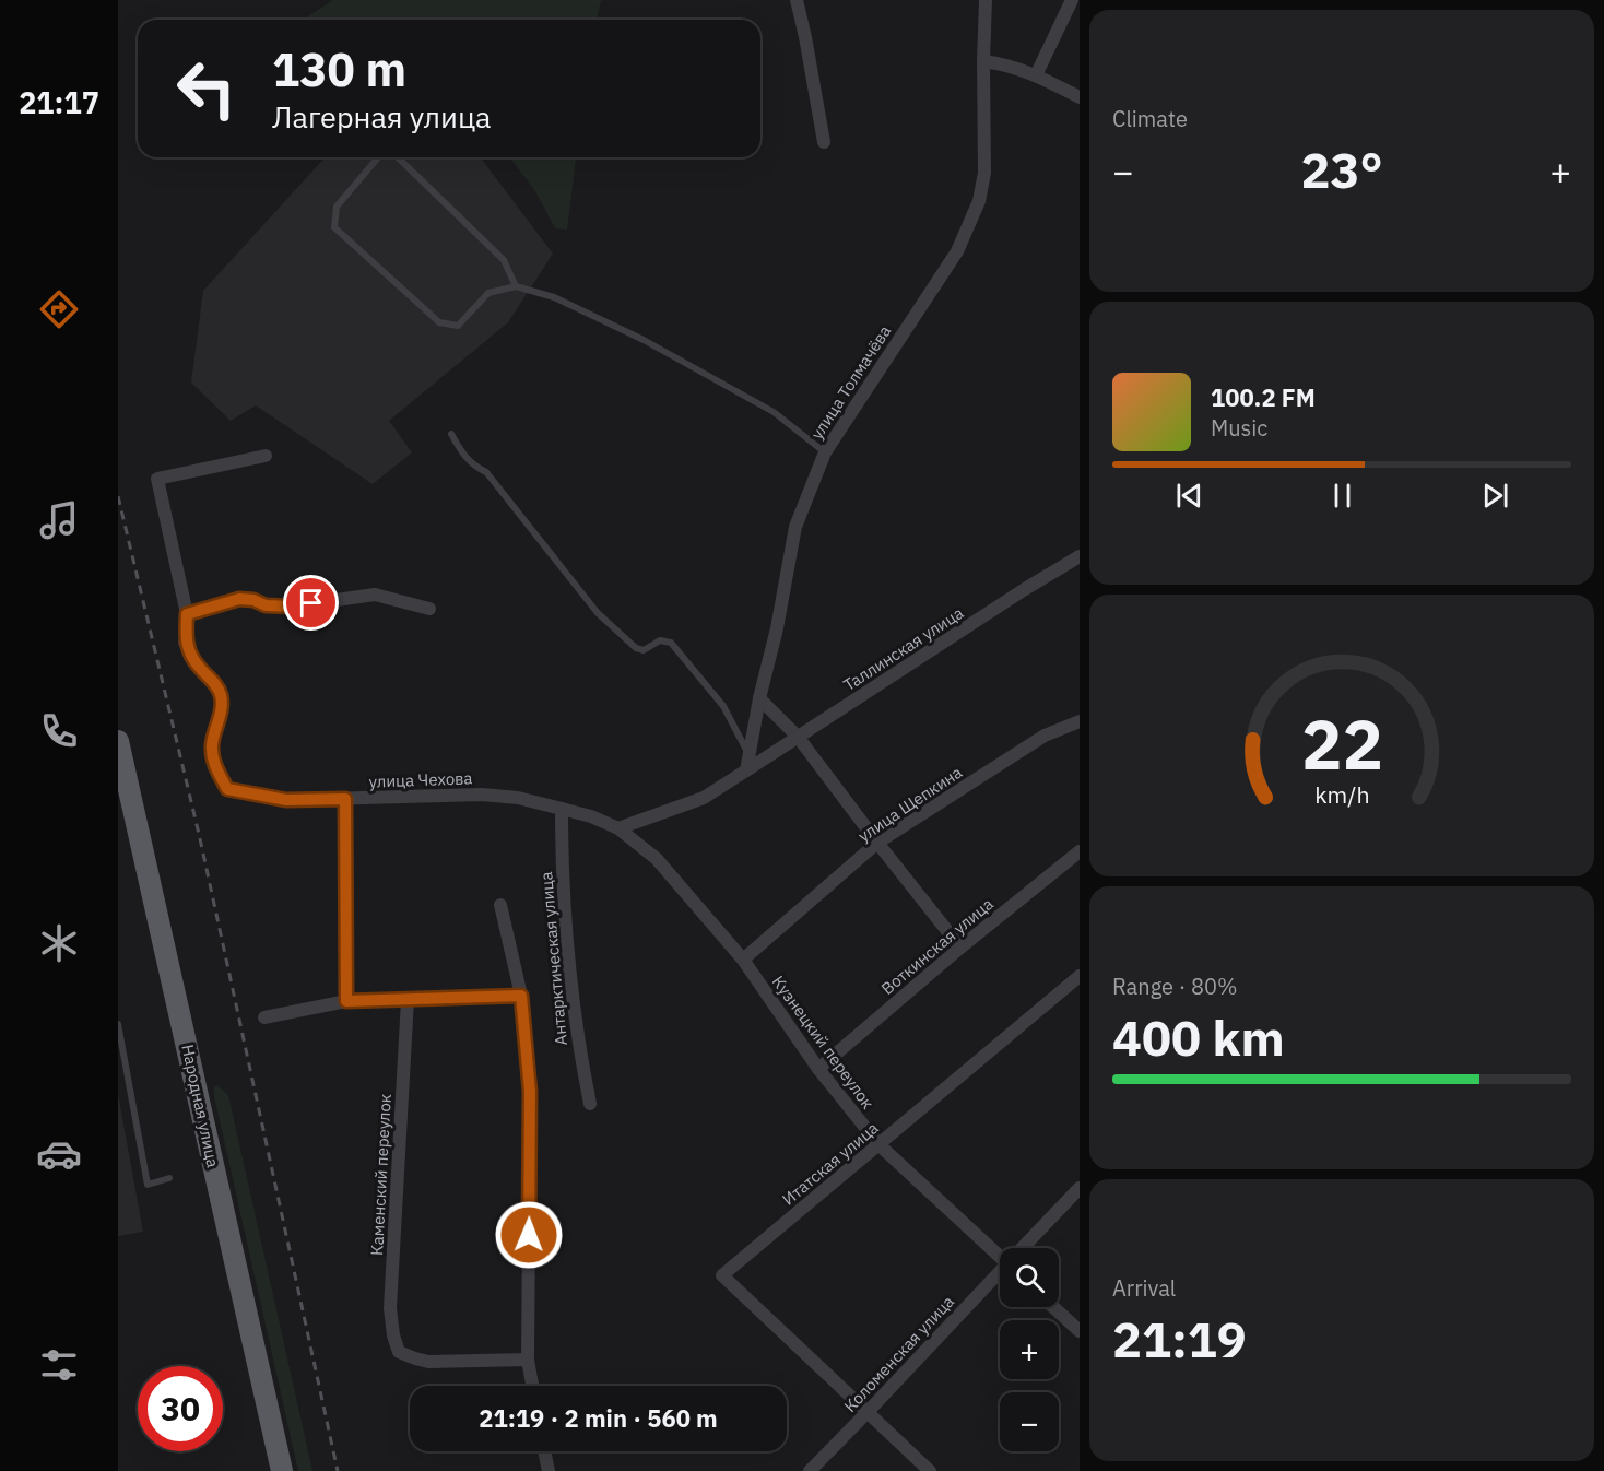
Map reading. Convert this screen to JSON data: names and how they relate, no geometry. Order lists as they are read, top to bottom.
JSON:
{
  "streets": {
    "main road": ["Народная улица"],
    "street": [
      "улица Толмачёва",
      "Таллинская улица",
      "улица Чехова",
      "улица Щепкина",
      "Воткинская улица",
      "Антарктическая улица",
      "Кузнецкий переулок",
      "Итатская улица",
      "Каменский переулок",
      "Коломенская улица"
    ]
  },
  "crossings": [
    ["улица Толмачёва", "Таллинская улица"],
    ["улица Чехова", "Антарктическая улица"],
    ["улица Чехова", "Кузнецкий переулок"],
    ["улица Щепкина", "Кузнецкий переулок"],
    ["Воткинская улица", "Кузнецкий переулок"],
    ["Кузнецкий переулок", "Итатская улица"],
    ["Итатская улица", "Коломенская улица"]
  ],
  "page": {
    "tabs": "21:17",
    "tile": [
      "Climate",
      ["Range · 80%", "400 km"],
      ["Arrival", "21:19"]
    ],
    "turn": ["130 m", "Лагерная улица"],
    "heat": ["−", "23°", "+"],
    "song": ["100.2 FM", "Music"],
    "map_buttons": ["+", "−"],
    "limit": "30",
    "trip": "21:19 · 2 min · 560 m",
    "gauge": ["22", "km/h"]
  }
}
